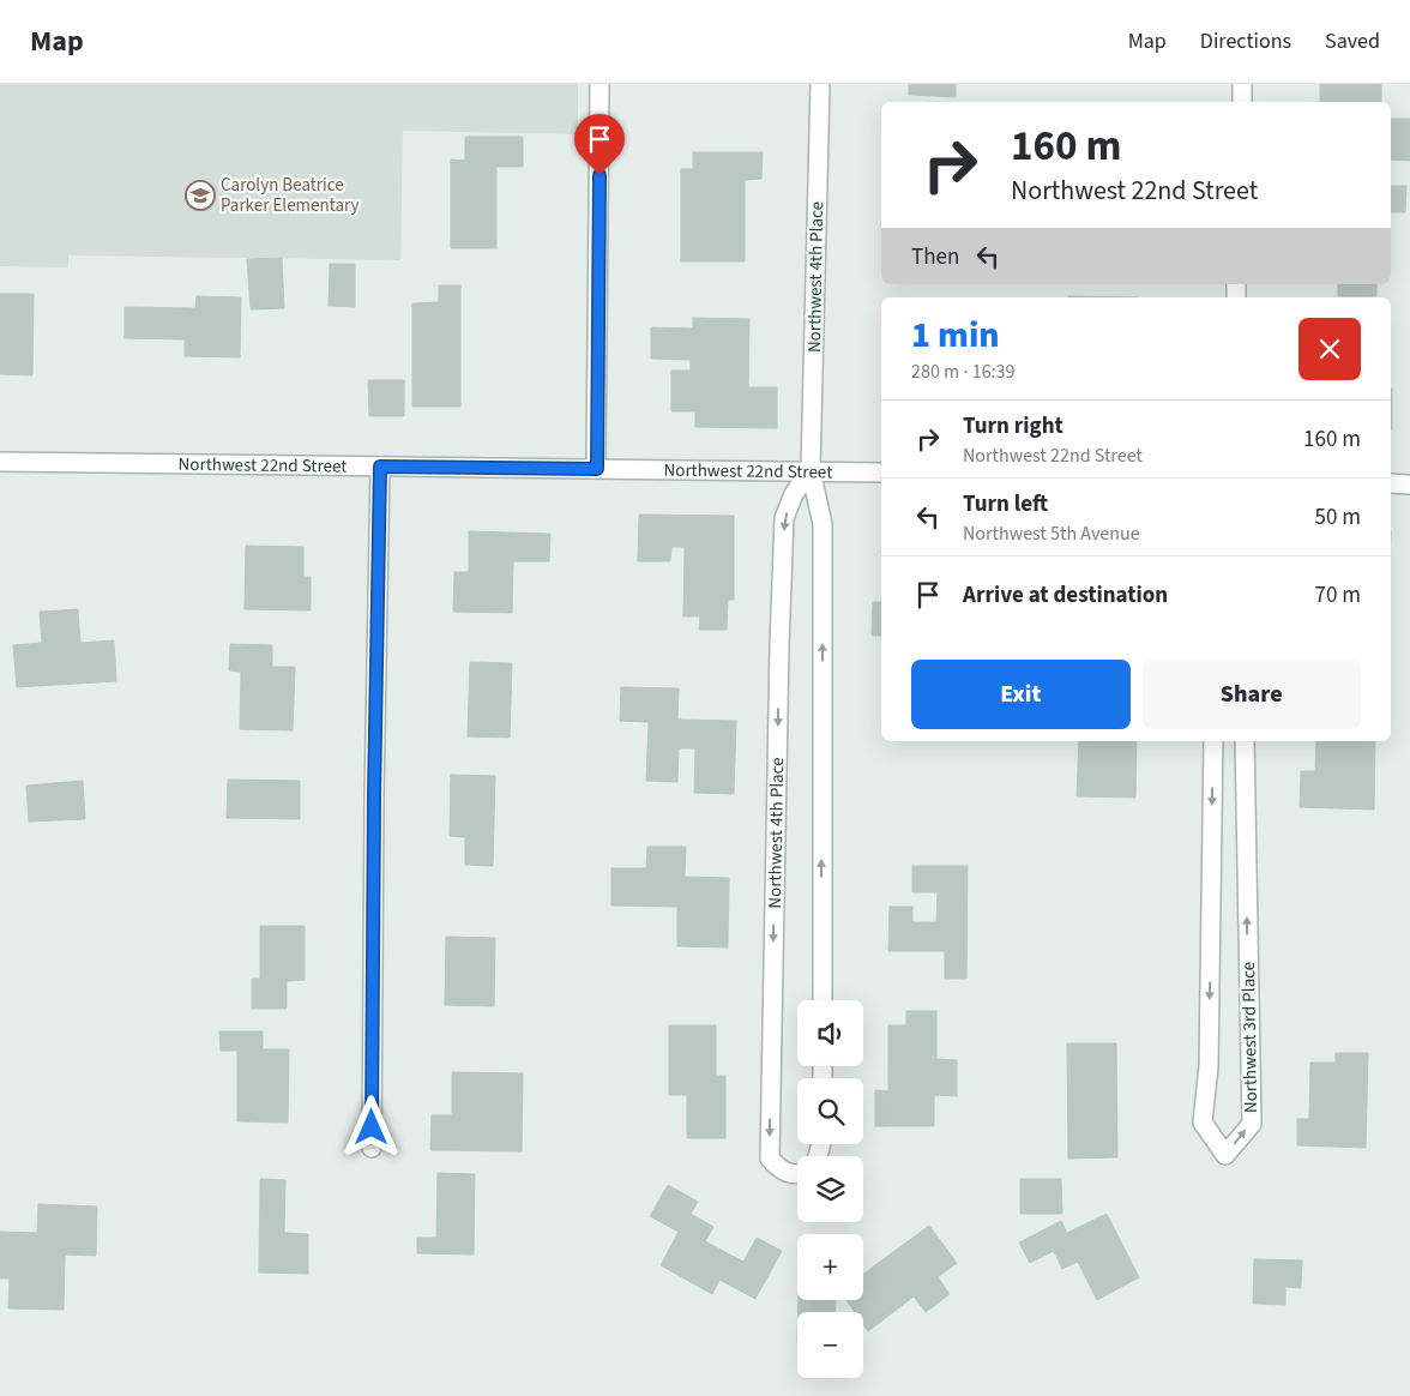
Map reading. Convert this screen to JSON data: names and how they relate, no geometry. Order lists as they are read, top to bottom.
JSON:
{
  "streets": {
    "street": ["Northwest 4th Place", "Northwest 22nd Street", "Northwest 3rd Place"]
  },
  "crossings": [
    ["Northwest 4th Place", "Northwest 22nd Street"]
  ],
  "places": {
    "school or university": ["Carolyn Beatrice Parker Elementary"]
  },
  "page": {
    "header": "Map",
    "nav": ["Map", "Directions", "Saved"],
    "turn": ["160 m", "Northwest 22nd Street"],
    "then": "Then",
    "heading": ["1 min", "280 m · 16:39"],
    "list": [
      {
        "name": "Turn right",
        "note": "Northwest 22nd Street",
        "value": "160 m"
      },
      {
        "name": "Turn left",
        "note": "Northwest 5th Avenue",
        "value": "50 m"
      },
      {
        "name": "Arrive at destination",
        "value": "70 m"
      }
    ],
    "buttons": ["Exit", "Share"],
    "map_buttons": ["+", "−"]
  }
}
